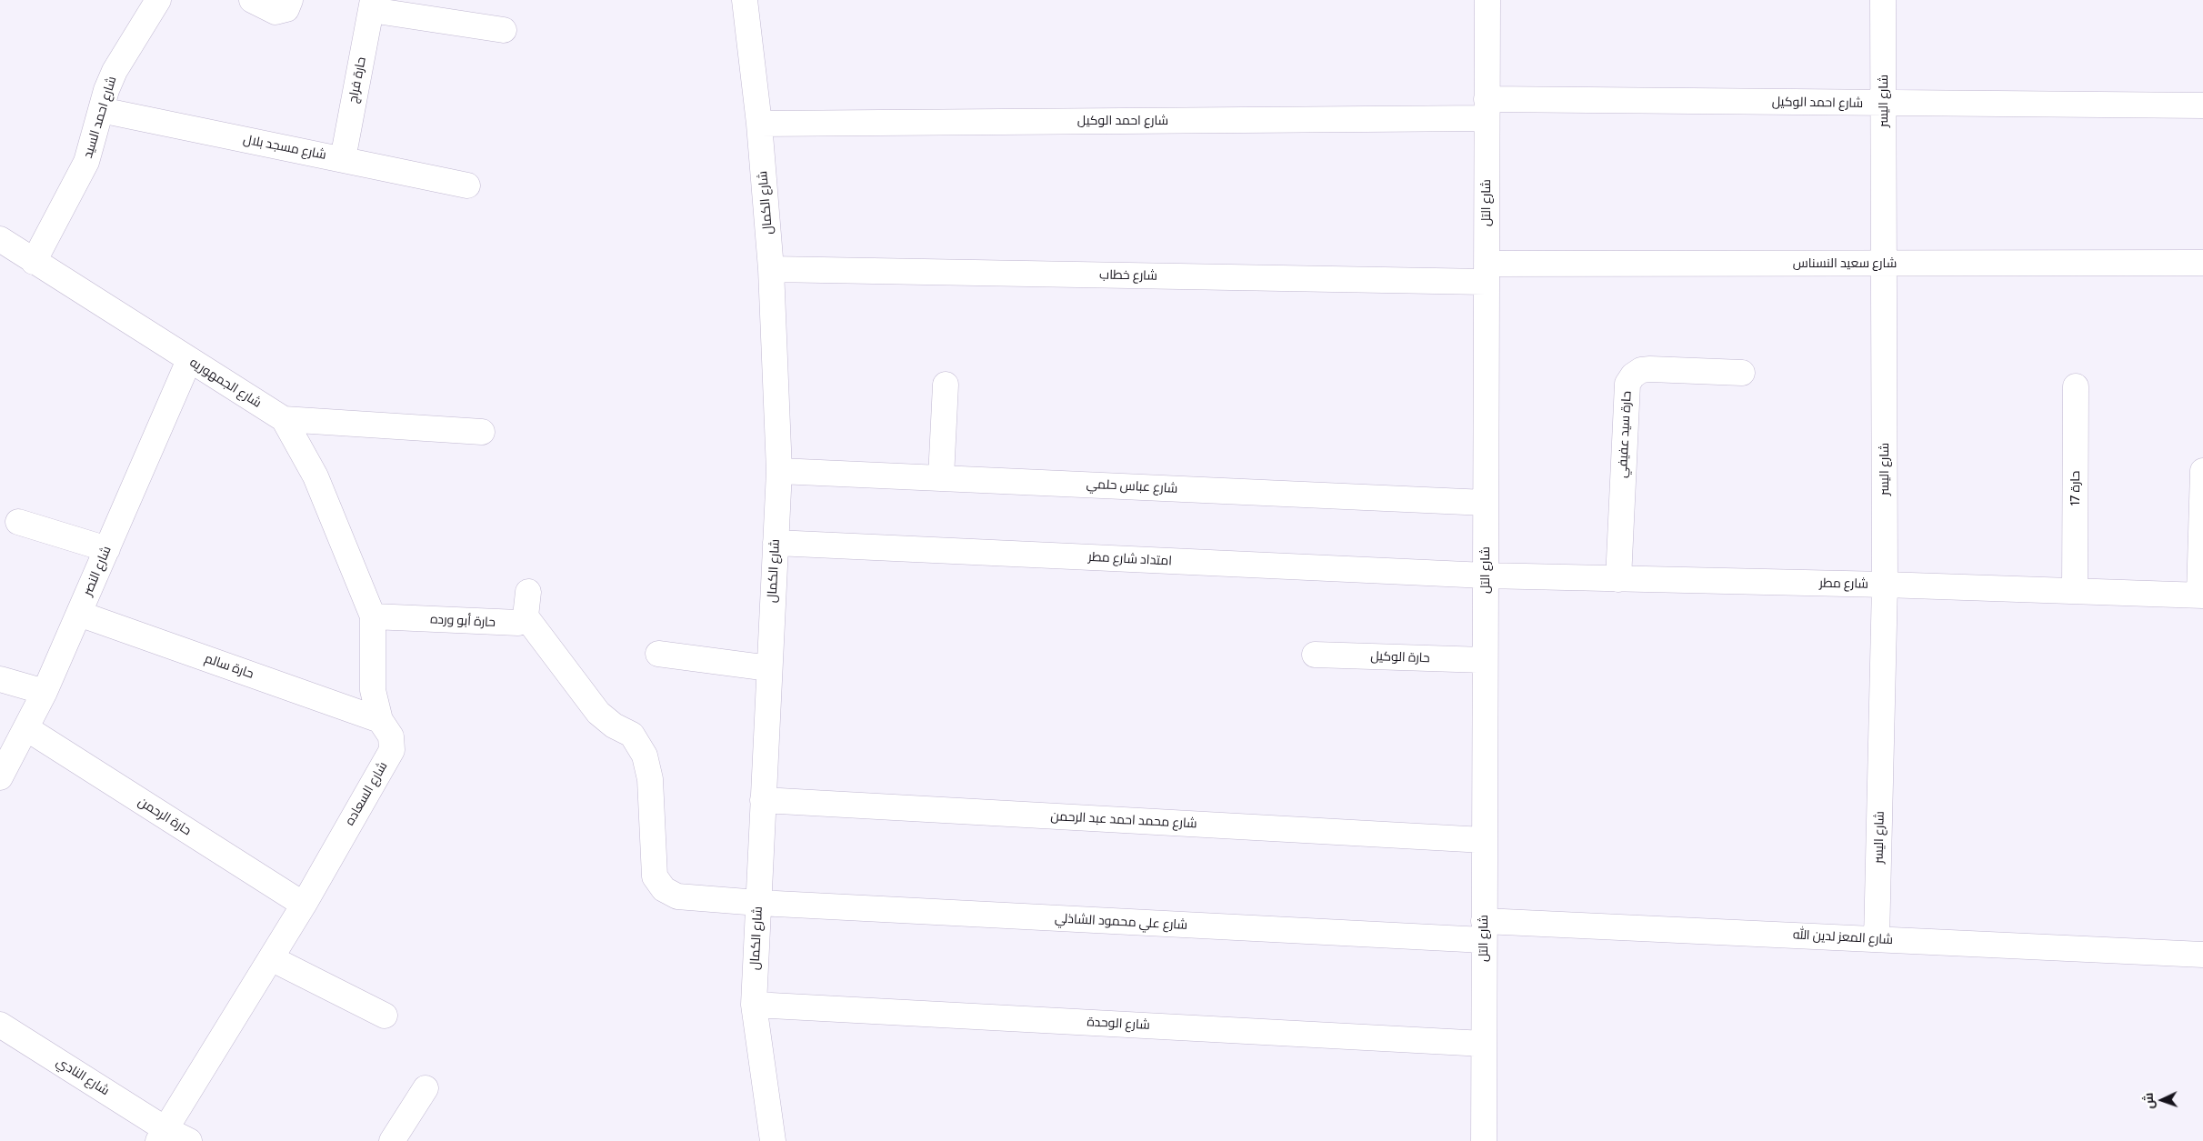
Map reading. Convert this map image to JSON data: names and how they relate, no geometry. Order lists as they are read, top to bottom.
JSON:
{
  "streets": {
    "street": [
      "حارة فراج",
      "شارع اليسر",
      "شارع احمد الوكيل",
      "شارع احمد السيد",
      "شارع مسجد بلال",
      "شارع الكمال",
      "شارع التل",
      "شارع سعيد النسناس",
      "شارع خطاب",
      "شارع الجمهوريه",
      "حارة سيد عفيفي",
      "شارع عباس حلمي",
      "حارة 17",
      "امتداد شارع مطر",
      "شارع النصر",
      "شارع مطر",
      "حارة أبو ورده",
      "حارة الوكيل",
      "حارة سالم",
      "شارع السعاده",
      "حارة الرحمن",
      "شارع محمد احمد عبد الرحمن",
      "شارع علي محمود الشاذلي",
      "شارع المعز لدين الله",
      "شارع الوحدة",
      "شارع النادي"
    ]
  },
  "crossings": [
    ["حارة فراج", "شارع مسجد بلال"],
    ["شارع اليسر", "شارع احمد الوكيل"],
    ["شارع اليسر", "شارع سعيد النسناس"],
    ["شارع اليسر", "شارع مطر"],
    ["شارع اليسر", "شارع المعز لدين الله"],
    ["شارع احمد الوكيل", "شارع الكمال"],
    ["شارع احمد الوكيل", "شارع التل"],
    ["شارع احمد السيد", "شارع مسجد بلال"],
    ["شارع احمد السيد", "شارع الجمهوريه"],
    ["شارع الكمال", "شارع خطاب"],
    ["شارع الكمال", "شارع عباس حلمي"],
    ["شارع الكمال", "امتداد شارع مطر"],
    ["شارع الكمال", "شارع محمد احمد عبد الرحمن"],
    ["شارع الكمال", "شارع علي محمود الشاذلي"],
    ["شارع الكمال", "شارع الوحدة"],
    ["شارع التل", "شارع سعيد النسناس"],
    ["شارع التل", "شارع خطاب"],
    ["شارع التل", "شارع عباس حلمي"],
    ["شارع التل", "امتداد شارع مطر"],
    ["شارع التل", "شارع مطر"],
    ["شارع التل", "حارة الوكيل"],
    ["شارع التل", "شارع محمد احمد عبد الرحمن"],
    ["شارع التل", "شارع علي محمود الشاذلي"],
    ["شارع التل", "شارع المعز لدين الله"],
    ["شارع التل", "شارع الوحدة"],
    ["شارع سعيد النسناس", "شارع خطاب"],
    ["شارع الجمهوريه", "شارع النصر"],
    ["شارع الجمهوريه", "شارع السعاده"],
    ["حارة سيد عفيفي", "شارع مطر"],
    ["حارة 17", "شارع مطر"],
    ["امتداد شارع مطر", "شارع مطر"],
    ["شارع النصر", "حارة سالم"],
    ["شارع النصر", "حارة الرحمن"],
    ["حارة أبو ورده", "شارع السعاده"],
    ["حارة أبو ورده", "شارع علي محمود الشاذلي"],
    ["حارة سالم", "شارع السعاده"],
    ["شارع السعاده", "حارة الرحمن"],
    ["شارع السعاده", "شارع النادي"],
    ["شارع علي محمود الشاذلي", "شارع المعز لدين الله"]
  ],
  "north": "left"
}
